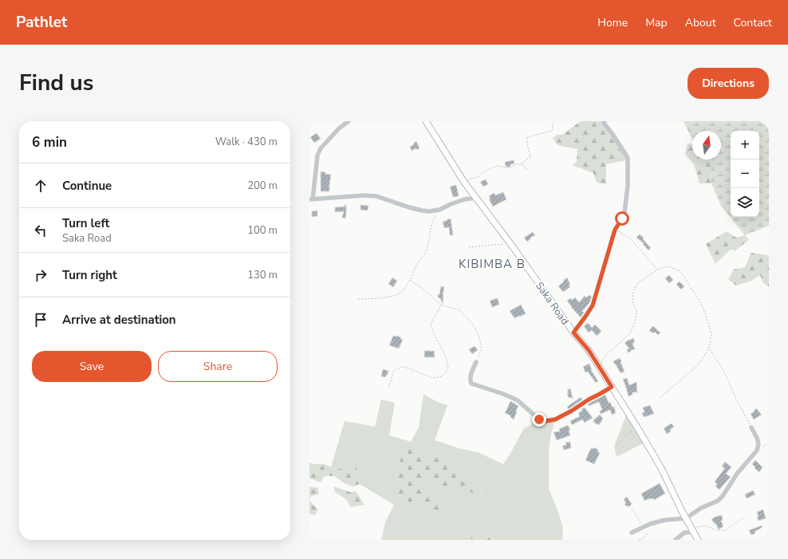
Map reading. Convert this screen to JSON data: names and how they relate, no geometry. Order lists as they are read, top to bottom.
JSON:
{
  "streets": {
    "main road": ["Saka Road"]
  },
  "districts": ["KIBIMBA B"],
  "north": "top",
  "page": {
    "header": "Pathlet",
    "nav": [
      "Home",
      "Map",
      "About",
      "Contact"
    ],
    "title": "Find us",
    "buttons": [
      "Directions",
      ["Save", "Share"]
    ],
    "heading": ["6 min", "Walk · 430 m"],
    "map_buttons": ["+", "−"],
    "list": [
      ["Continue", "200 m"],
      ["Turn left", "Saka Road", "100 m"],
      ["Turn right", "130 m"],
      "Arrive at destination"
    ]
  }
}
